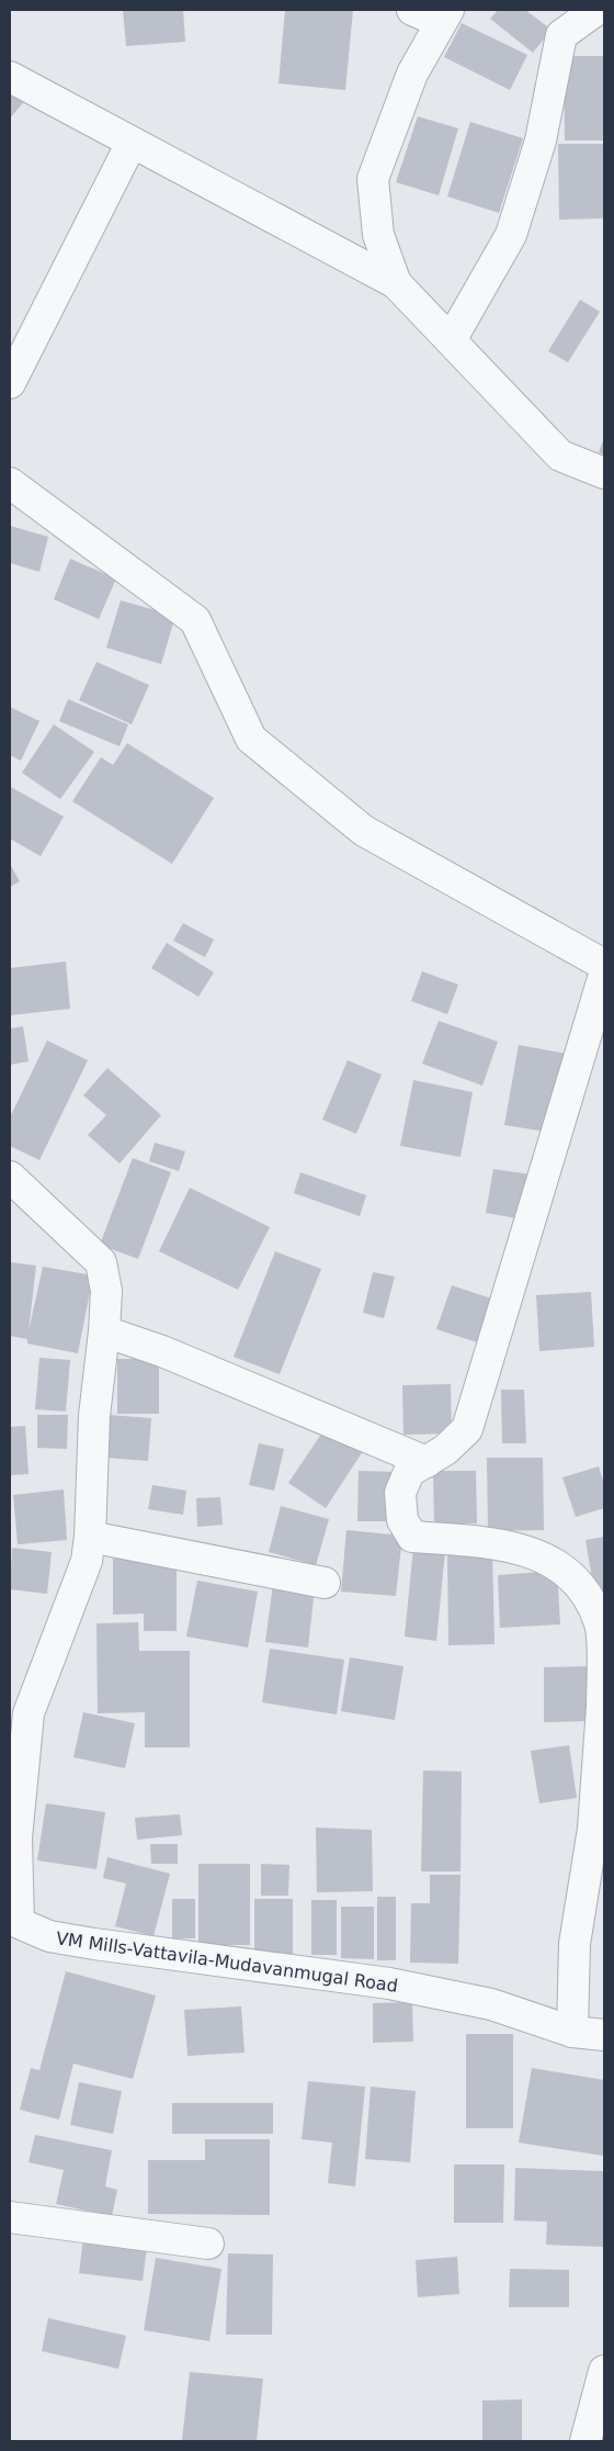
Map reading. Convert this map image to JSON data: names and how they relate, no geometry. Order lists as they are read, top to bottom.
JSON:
{
  "streets": {
    "street": ["VM Mills-Vattavila-Mudavanmugal Road"]
  }
}
